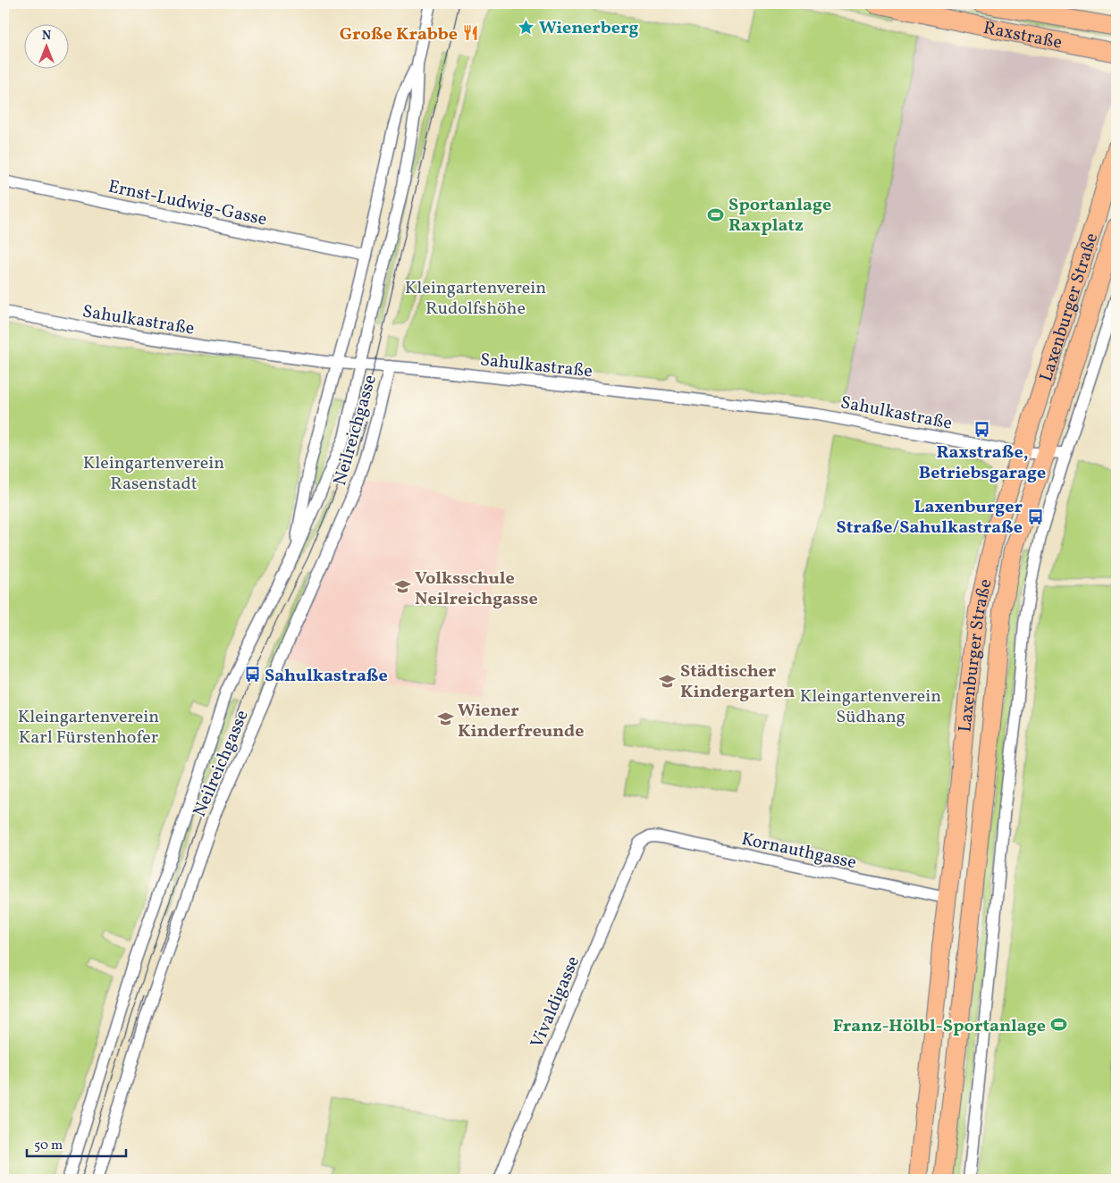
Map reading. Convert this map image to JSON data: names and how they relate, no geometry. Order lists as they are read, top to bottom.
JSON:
{
  "streets": {
    "main road": ["Raxstraße", "Laxenburger Straße"],
    "street": [
      "Ernst-Ludwig-Gasse",
      "Sahulkastraße",
      "Neilreichgasse",
      "Kornauthgasse",
      "Vivaldigasse"
    ]
  },
  "crossings": [
    ["Ernst-Ludwig-Gasse", "Neilreichgasse"],
    ["Laxenburger Straße", "Sahulkastraße"],
    ["Laxenburger Straße", "Kornauthgasse"],
    ["Sahulkastraße", "Neilreichgasse"],
    ["Kornauthgasse", "Vivaldigasse"]
  ],
  "parks": [
    "Kleingartenverein Rudolfshöhe",
    "Kleingartenverein Rasenstadt",
    "Kleingartenverein Südhang",
    "Kleingartenverein Karl Fürstenhofer"
  ],
  "places": {
    "place": ["Wienerberg"],
    "restaurant": ["Große Krabbe"],
    "sports": ["Sportanlage Raxplatz", "Franz-Hölbl-Sportanlage"],
    "bus stop": ["Raxstraße, Betriebsgarage", "Laxenburger Straße/Sahulkastraße", "Sahulkastraße"],
    "school or university": ["Volksschule Neilreichgasse", "Städtischer Kindergarten", "Wiener Kinderfreunde"]
  },
  "scale_bar": "50 m",
  "north": "top"
}
